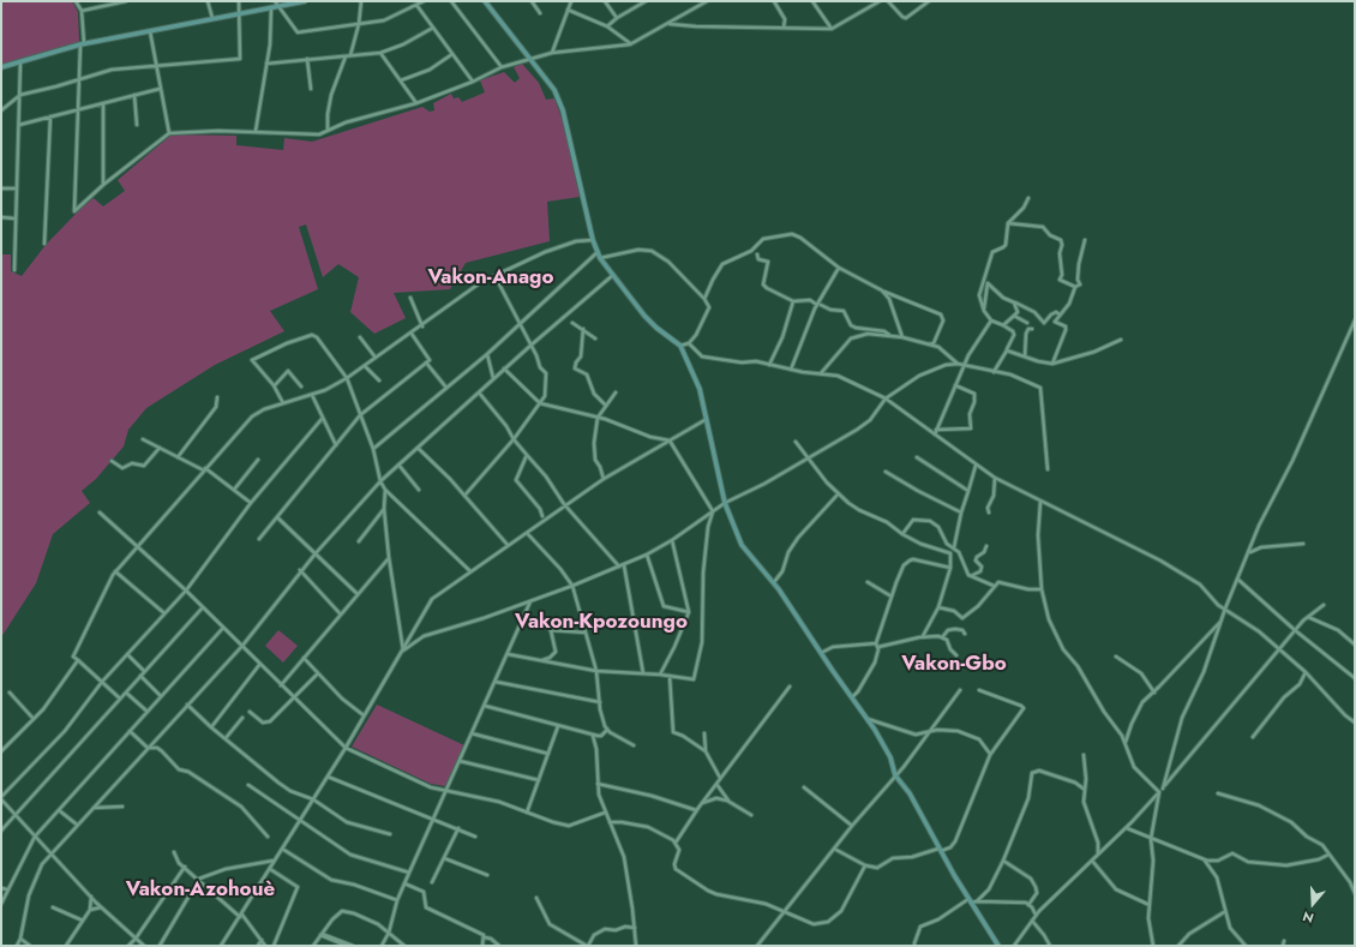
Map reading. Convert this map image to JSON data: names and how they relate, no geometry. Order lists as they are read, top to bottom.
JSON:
{
  "districts": [
    "Vakon-Anago",
    "Vakon-Kpozoungo",
    "Vakon-Gbo",
    "Vakon-Azohouè"
  ],
  "north": "bottom"
}
